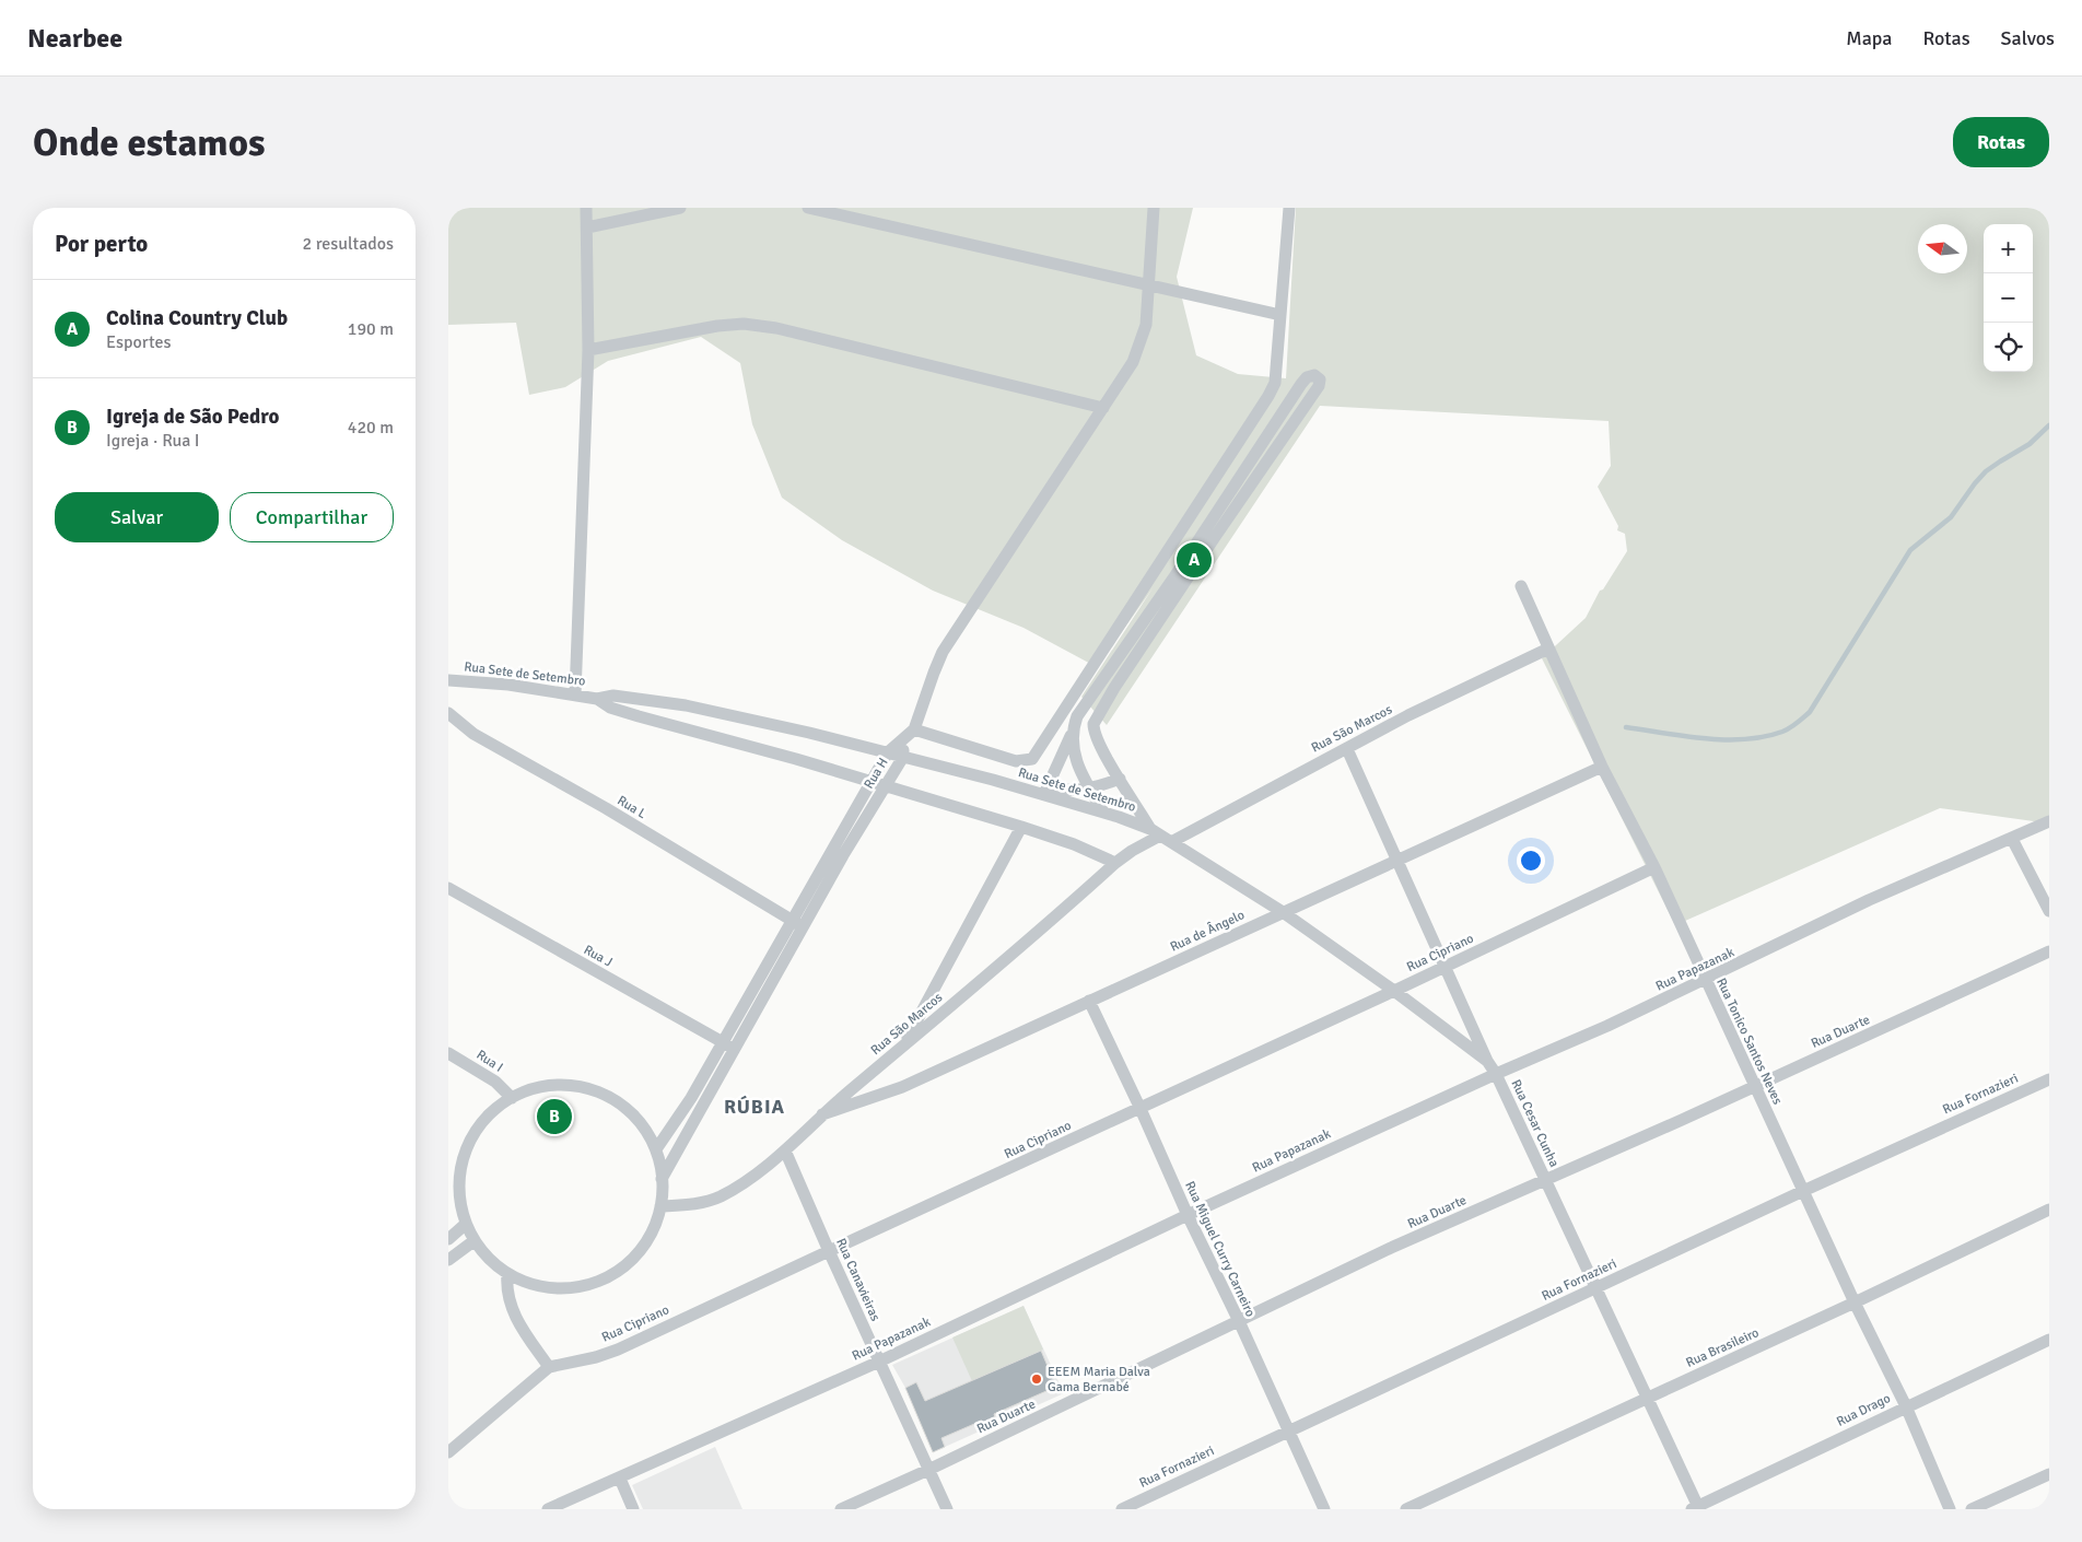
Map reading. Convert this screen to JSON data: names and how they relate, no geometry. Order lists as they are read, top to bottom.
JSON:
{
  "streets": {
    "street": [
      "Rua Sete de Setembro",
      "Rua São Marcos",
      "Rua H",
      "Rua L",
      "Rua de Ângelo",
      "Rua Cipriano",
      "Rua J",
      "Rua Papazanak",
      "Rua Duarte",
      "Rua Tonico Santos Neves",
      "Rua I",
      "Rua Fornazieri",
      "Rua Cesar Cunha",
      "Rua Miguel Curry Carneiro",
      "Rua Canavieiras",
      "Rua Brasileiro",
      "Rua Drago"
    ]
  },
  "crossings": [
    ["Rua Sete de Setembro", "Rua São Marcos"],
    ["Rua Sete de Setembro", "Rua H"],
    ["Rua Sete de Setembro", "Rua de Ângelo"],
    ["Rua Sete de Setembro", "Rua Cipriano"],
    ["Rua Sete de Setembro", "Rua Cesar Cunha"],
    ["Rua São Marcos", "Rua de Ângelo"],
    ["Rua São Marcos", "Rua Tonico Santos Neves"],
    ["Rua São Marcos", "Rua Cesar Cunha"],
    ["Rua São Marcos", "Rua Canavieiras"],
    ["Rua H", "Rua L"],
    ["Rua H", "Rua J"],
    ["Rua de Ângelo", "Rua Tonico Santos Neves"],
    ["Rua de Ângelo", "Rua Cesar Cunha"],
    ["Rua de Ângelo", "Rua Miguel Curry Carneiro"],
    ["Rua Cipriano", "Rua Tonico Santos Neves"],
    ["Rua Cipriano", "Rua Cesar Cunha"],
    ["Rua Cipriano", "Rua Miguel Curry Carneiro"],
    ["Rua Cipriano", "Rua Canavieiras"],
    ["Rua Papazanak", "Rua Tonico Santos Neves"],
    ["Rua Papazanak", "Rua Cesar Cunha"],
    ["Rua Papazanak", "Rua Miguel Curry Carneiro"],
    ["Rua Papazanak", "Rua Canavieiras"],
    ["Rua Duarte", "Rua Tonico Santos Neves"],
    ["Rua Duarte", "Rua Cesar Cunha"],
    ["Rua Duarte", "Rua Miguel Curry Carneiro"],
    ["Rua Duarte", "Rua Canavieiras"],
    ["Rua Tonico Santos Neves", "Rua Fornazieri"],
    ["Rua Tonico Santos Neves", "Rua Brasileiro"],
    ["Rua Tonico Santos Neves", "Rua Drago"],
    ["Rua Fornazieri", "Rua Cesar Cunha"],
    ["Rua Fornazieri", "Rua Miguel Curry Carneiro"],
    ["Rua Cesar Cunha", "Rua Brasileiro"],
    ["Rua Cesar Cunha", "Rua Drago"]
  ],
  "districts": ["RÚBIA"],
  "places": ["EEEM Maria Dalva Gama Bernabé"],
  "north": "left",
  "page": {
    "header": "Nearbee",
    "nav": ["Mapa", "Rotas", "Salvos"],
    "buttons": [
      "Rotas",
      ["Salvar", "Compartilhar"]
    ],
    "title": "Onde estamos",
    "heading": ["Por perto", "2 resultados"],
    "map_buttons": ["+", "−"],
    "list": [
      {
        "mark": "A",
        "name": "Colina Country Club",
        "note": "Esportes",
        "value": "190 m"
      },
      {
        "mark": "B",
        "name": "Igreja de São Pedro",
        "note": "Igreja · Rua I",
        "value": "420 m"
      }
    ],
    "pins": ["A", "B"]
  }
}
